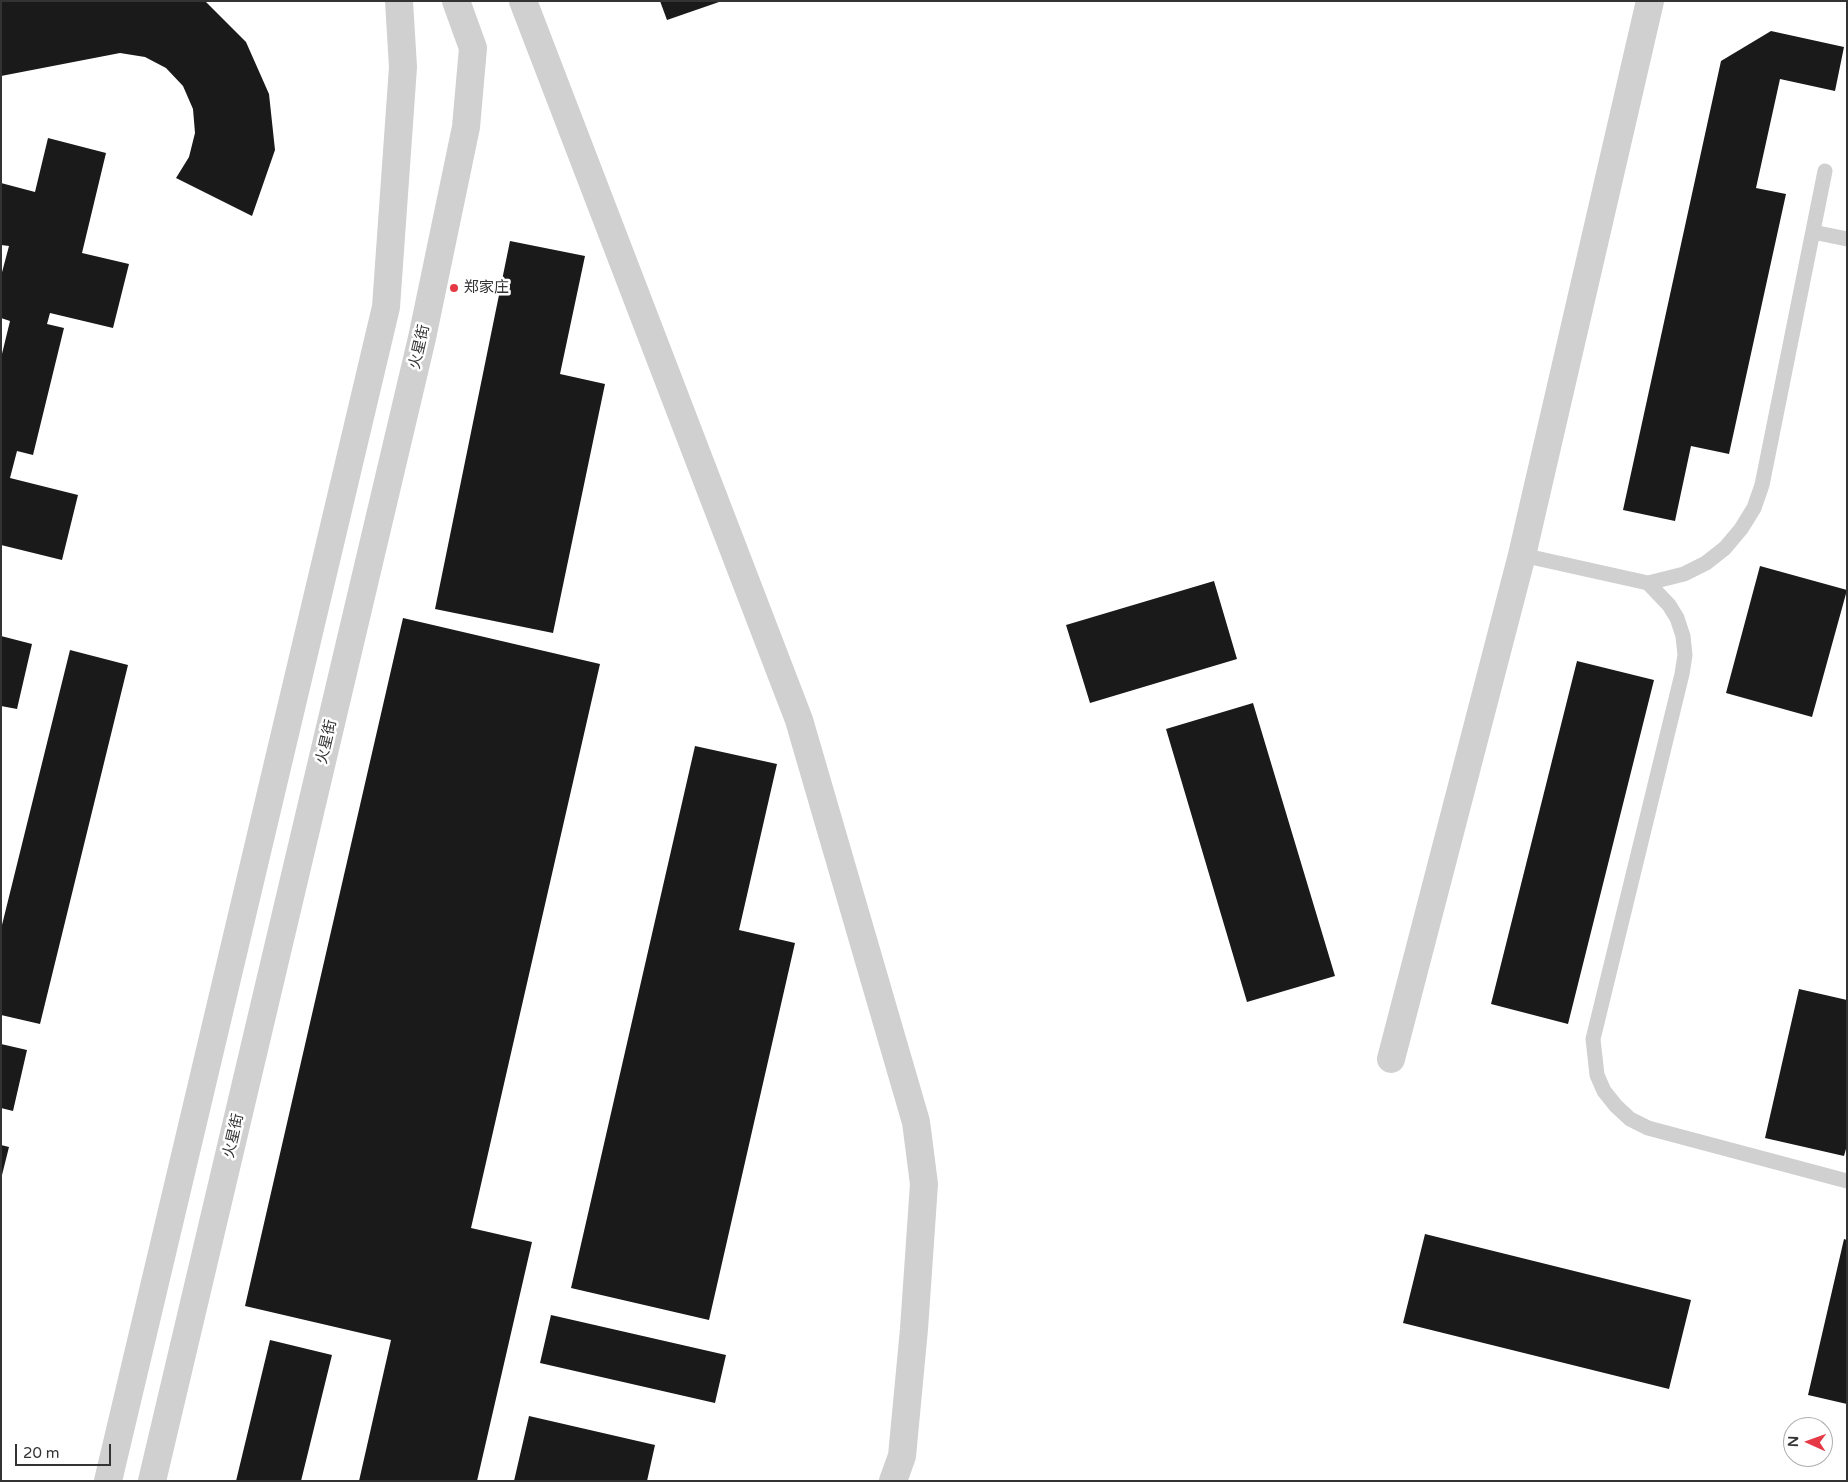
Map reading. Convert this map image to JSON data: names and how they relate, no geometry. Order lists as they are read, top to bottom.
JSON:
{
  "streets": {
    "street": ["火星街"]
  },
  "places": ["郑家庄"],
  "scale_bar": "20 m",
  "north": "left"
}
